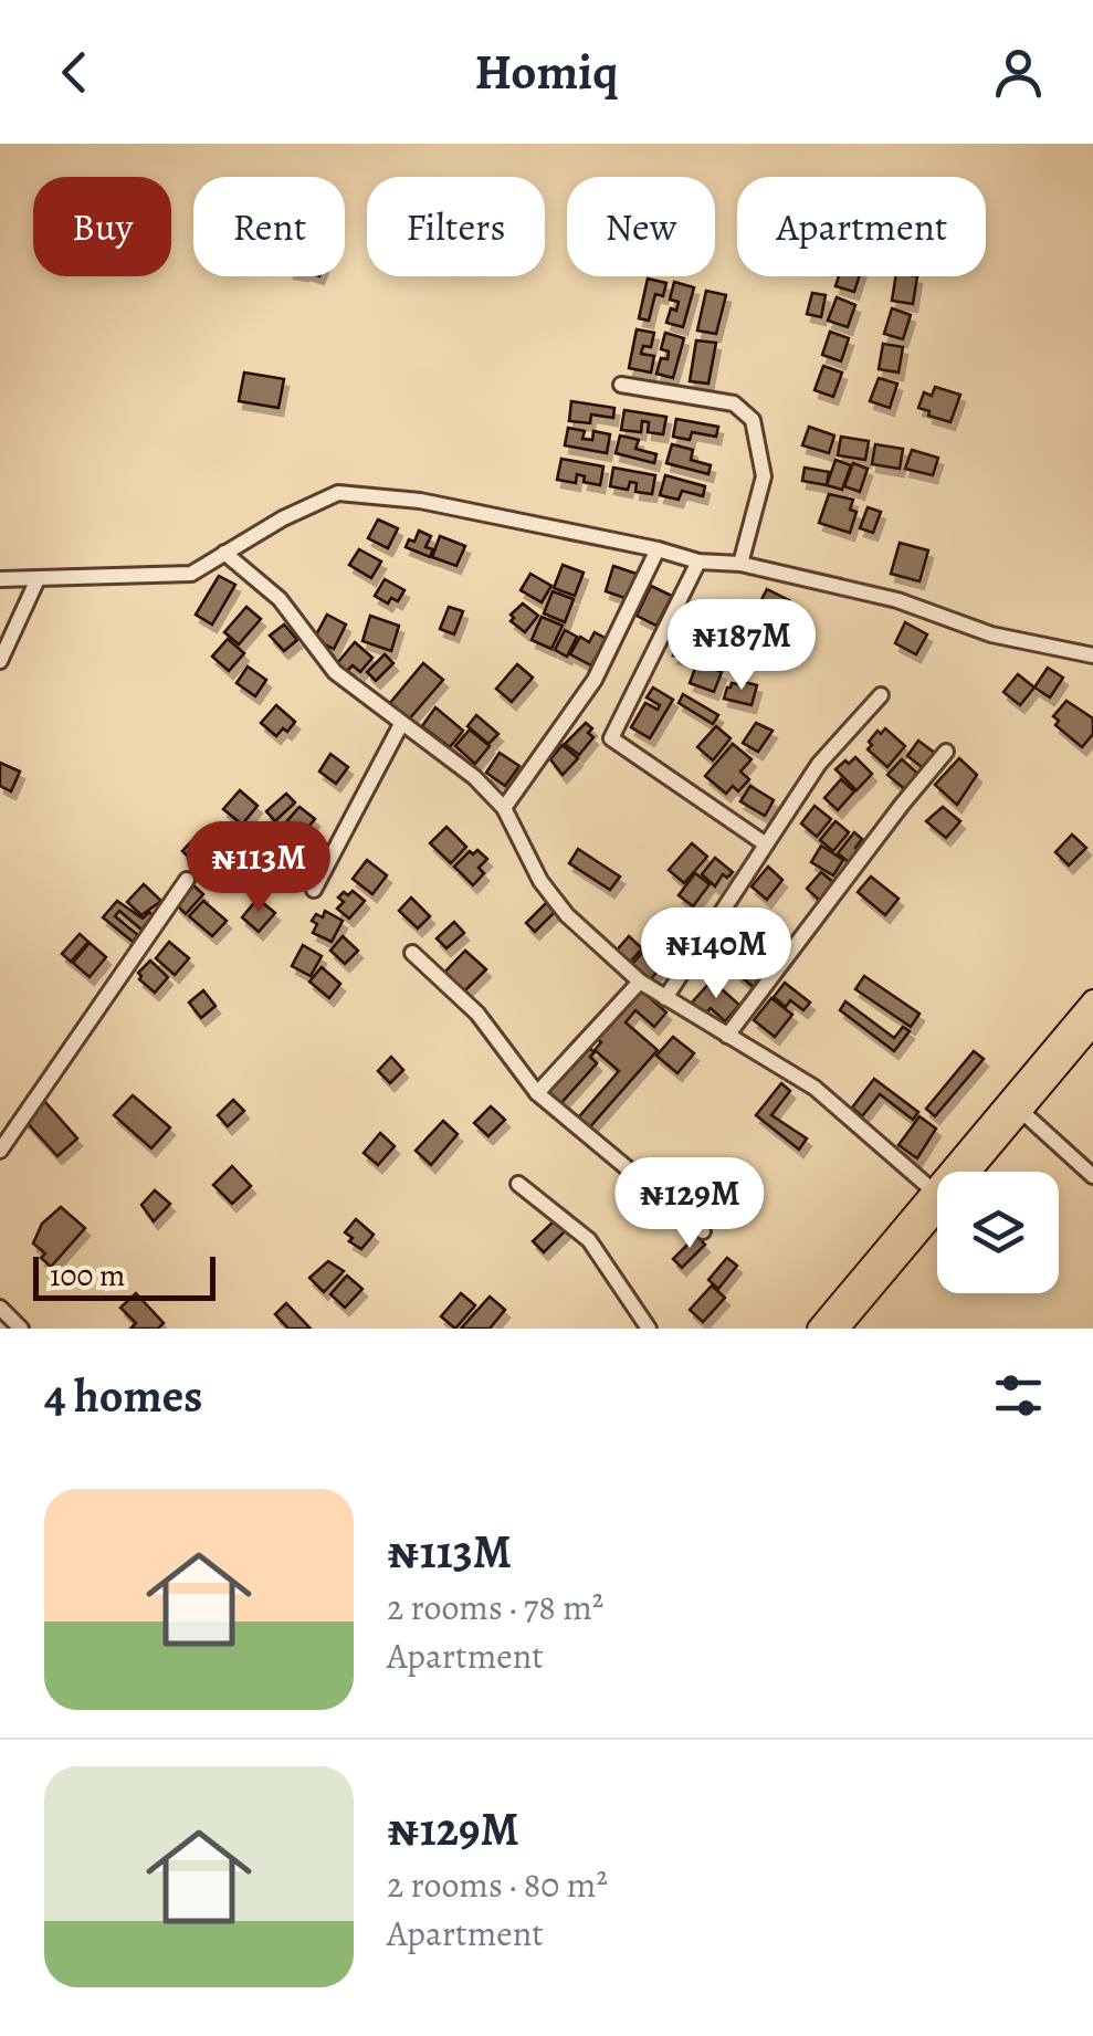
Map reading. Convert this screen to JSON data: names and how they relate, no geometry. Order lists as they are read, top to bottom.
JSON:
{
  "scale_bar": "100 m",
  "page": {
    "header": "Homiq",
    "chip": [
      "Buy",
      "Rent",
      "Filters",
      "New",
      "Apartment"
    ],
    "price": [
      "₦187M",
      "₦113M",
      "₦140M",
      "₦129M"
    ],
    "scale": "100 m",
    "heading": "4 homes",
    "list": [
      {
        "name": "₦113M",
        "note": "2 rooms · 78 m² · Apartment"
      },
      {
        "name": "₦129M",
        "note": "2 rooms · 80 m² · Apartment"
      }
    ]
  }
}
